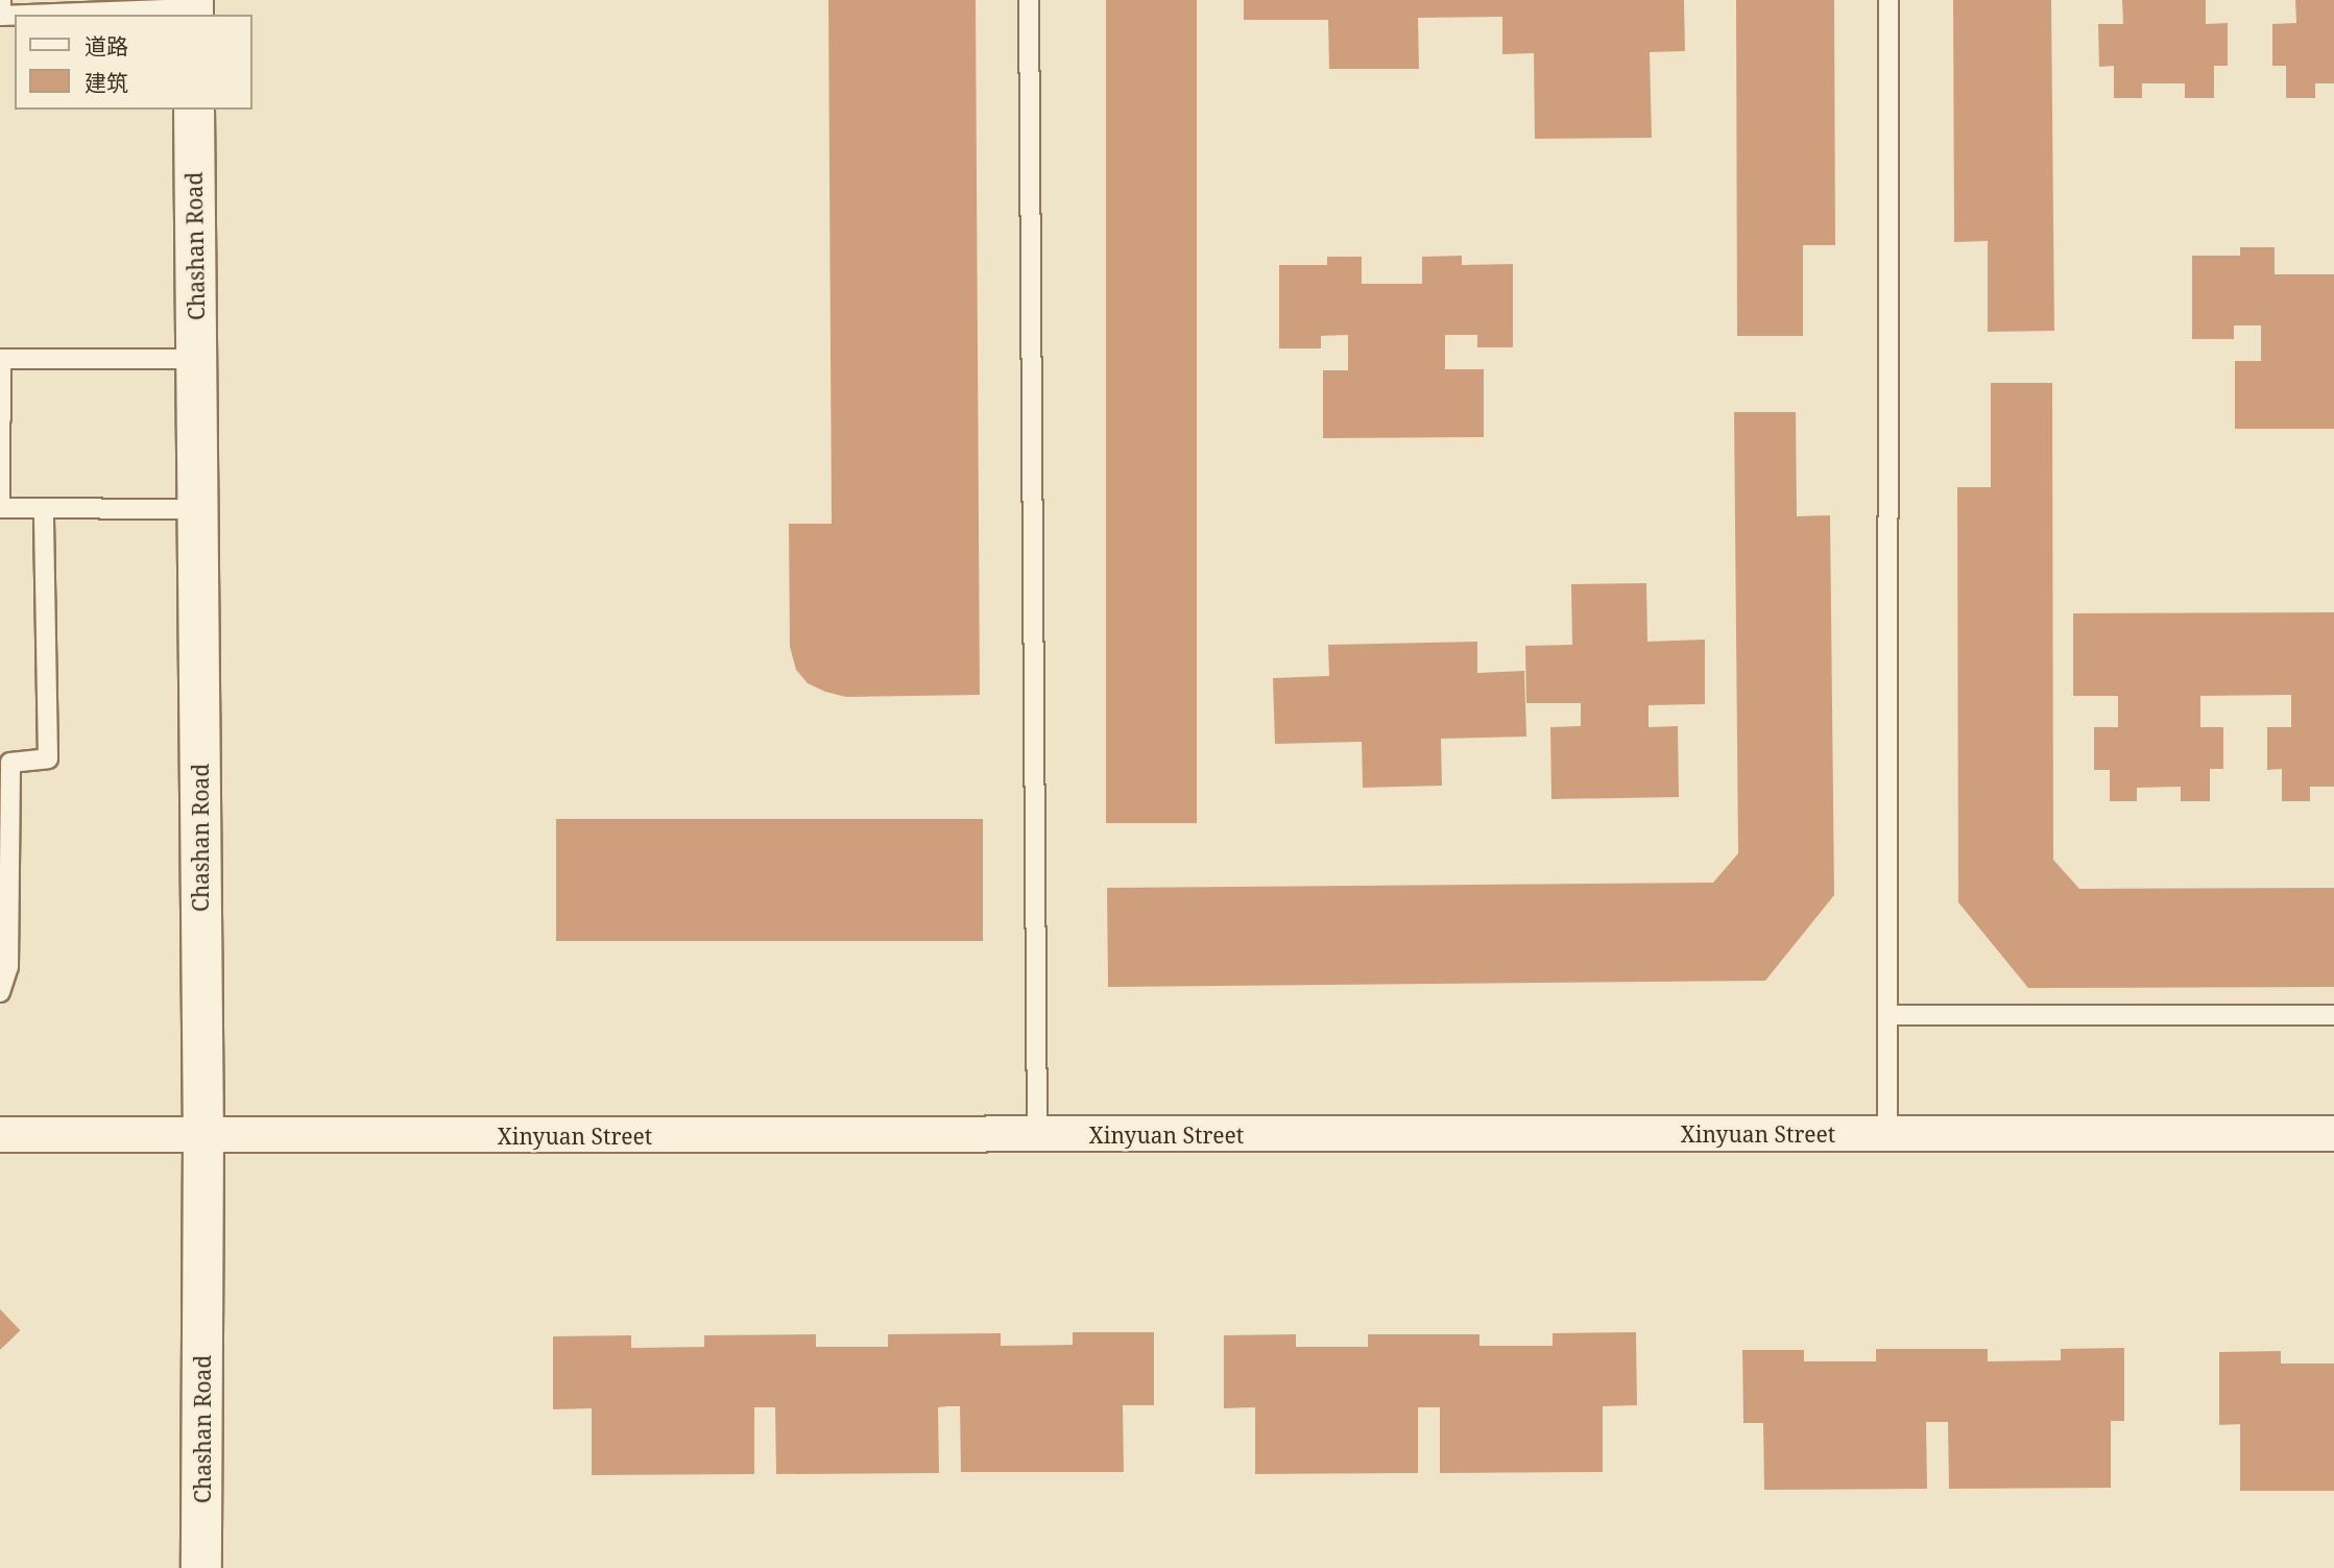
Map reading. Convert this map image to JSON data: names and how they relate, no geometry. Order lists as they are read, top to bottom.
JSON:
{
  "streets": {
    "main road": ["Chashan Road"],
    "street": ["Xinyuan Street"]
  },
  "crossings": [
    ["Chashan Road", "Xinyuan Street"]
  ],
  "legend": ["道路", "建筑"]
}
